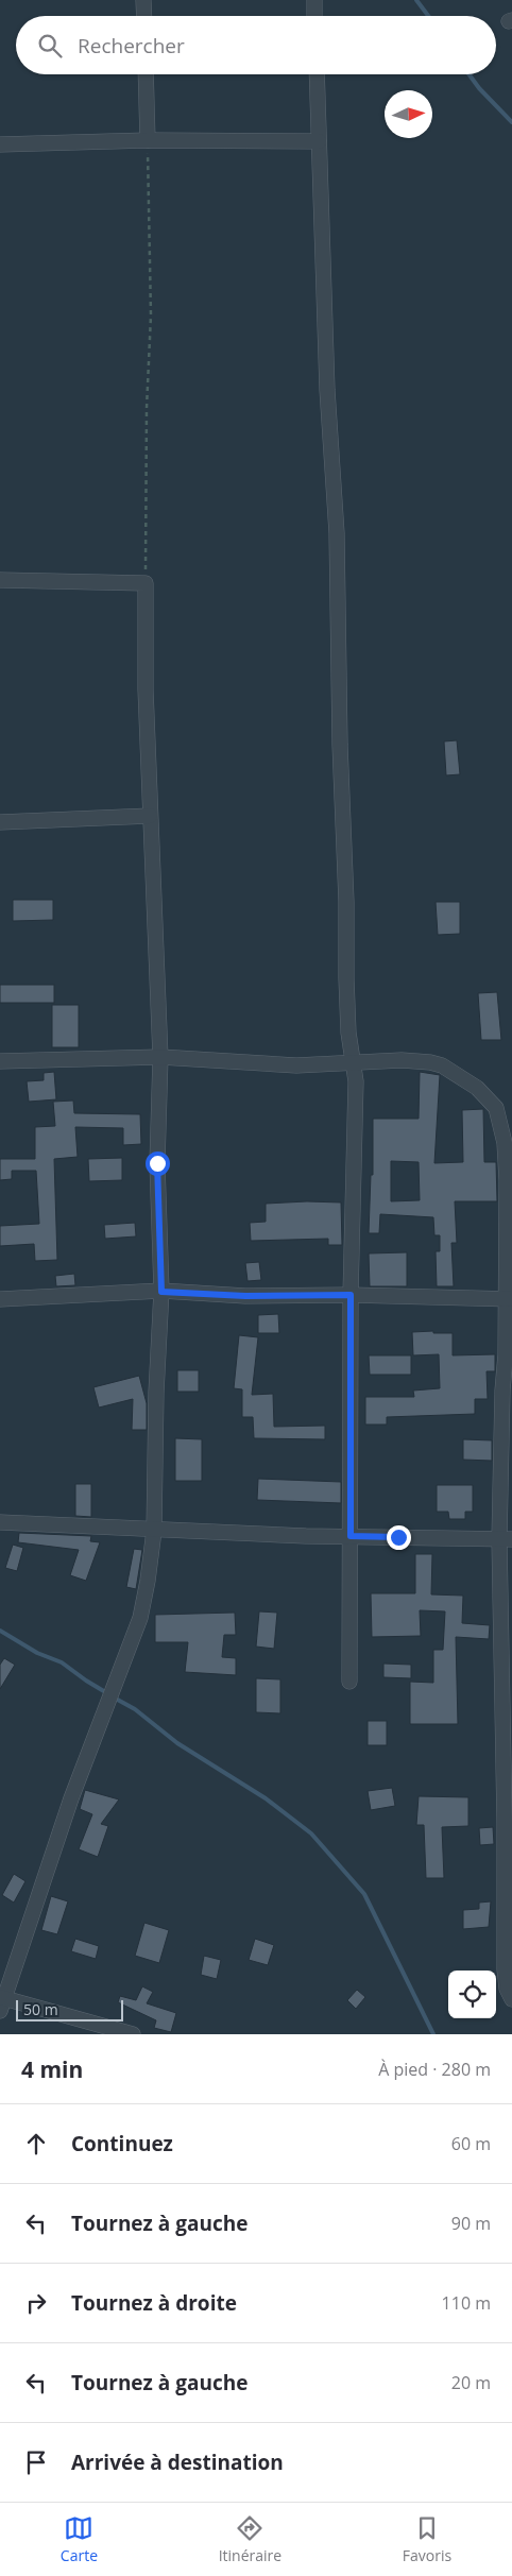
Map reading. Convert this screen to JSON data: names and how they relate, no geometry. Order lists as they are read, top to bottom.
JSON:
{
  "scale_bar": "50 m",
  "north": "right",
  "page": {
    "search": "Rechercher",
    "scale": "50 m",
    "heading": ["4 min", "À pied · 280 m"],
    "list": [
      ["Continuez", "60 m"],
      ["Tournez à gauche", "90 m"],
      ["Tournez à droite", "110 m"],
      ["Tournez à gauche", "20 m"],
      "Arrivée à destination"
    ],
    "nav": ["Carte", "Itinéraire", "Favoris"]
  }
}
